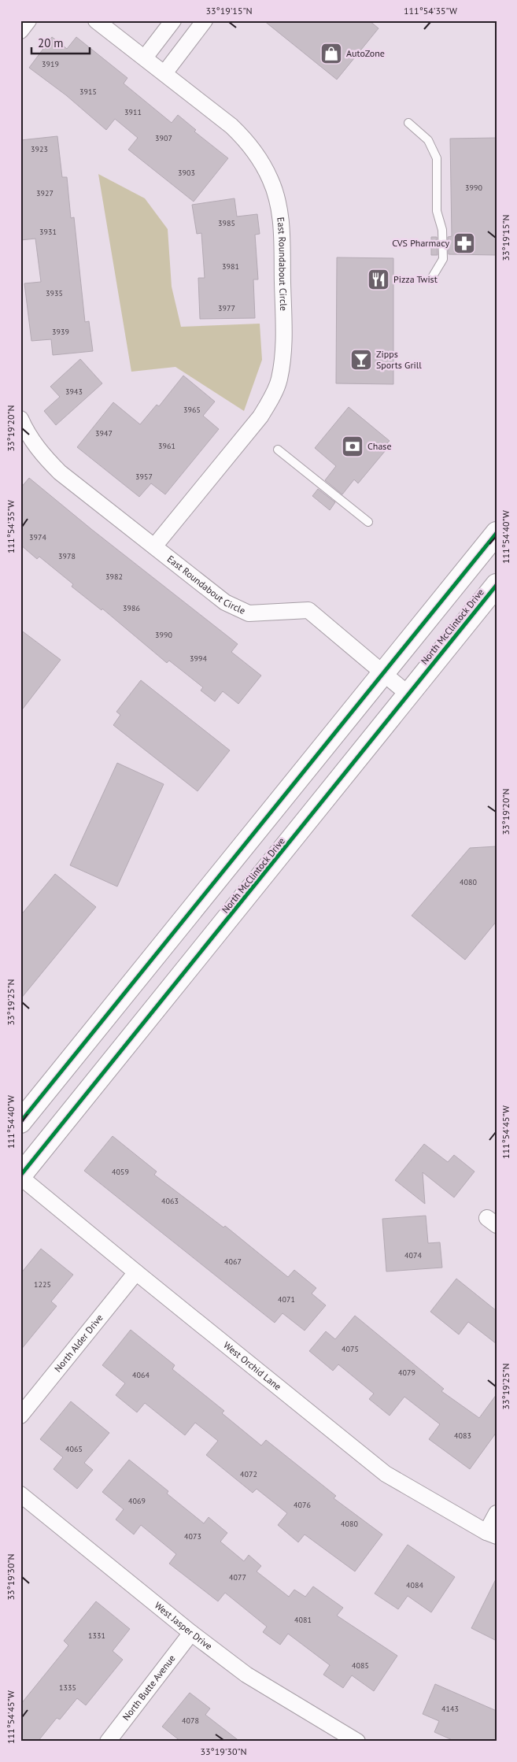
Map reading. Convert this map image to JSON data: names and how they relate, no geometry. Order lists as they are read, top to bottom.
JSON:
{
  "streets": {
    "main road": ["North McClintock Drive"],
    "street": [
      "East Roundabout Circle",
      "North Alder Drive",
      "West Orchid Lane",
      "West Jasper Drive",
      "North Butte Avenue"
    ]
  },
  "crossings": [
    ["East Roundabout Circle", "North McClintock Drive"],
    ["North McClintock Drive", "West Orchid Lane"],
    ["North Alder Drive", "West Orchid Lane"],
    ["West Jasper Drive", "North Butte Avenue"]
  ],
  "places": {
    "shop": ["AutoZone"],
    "pharmacy": ["CVS Pharmacy"],
    "restaurant": ["Pizza Twist"],
    "bar": ["Zipps Sports Grill"],
    "bank": ["Chase"]
  },
  "house_numbers": [
    "3919",
    "3915",
    "3911",
    "3907",
    "3923",
    "3903",
    "3990",
    "3927",
    "3985",
    "3931",
    "3981",
    "3935",
    "3977",
    "3939",
    "3943",
    "3965",
    "3947",
    "3961",
    "3957",
    "3974",
    "3978",
    "3982",
    "3986",
    "3990",
    "3994",
    "4080",
    "4059",
    "4063",
    "4074",
    "4067",
    "1225",
    "4071",
    "4075",
    "4079",
    "4064",
    "4083",
    "4065",
    "4072",
    "4069",
    "4076",
    "4080",
    "4073",
    "4077",
    "4084",
    "4081",
    "1331",
    "4085",
    "1335",
    "4143",
    "4078"
  ],
  "scale_bar": "20 m",
  "coordinates": [
    "33°19'15\"N",
    "111°54'35\"W",
    "33°19'20\"N",
    "111°54'40\"W",
    "33°19'25\"N",
    "111°54'45\"W",
    "33°19'30\"N"
  ]
}
